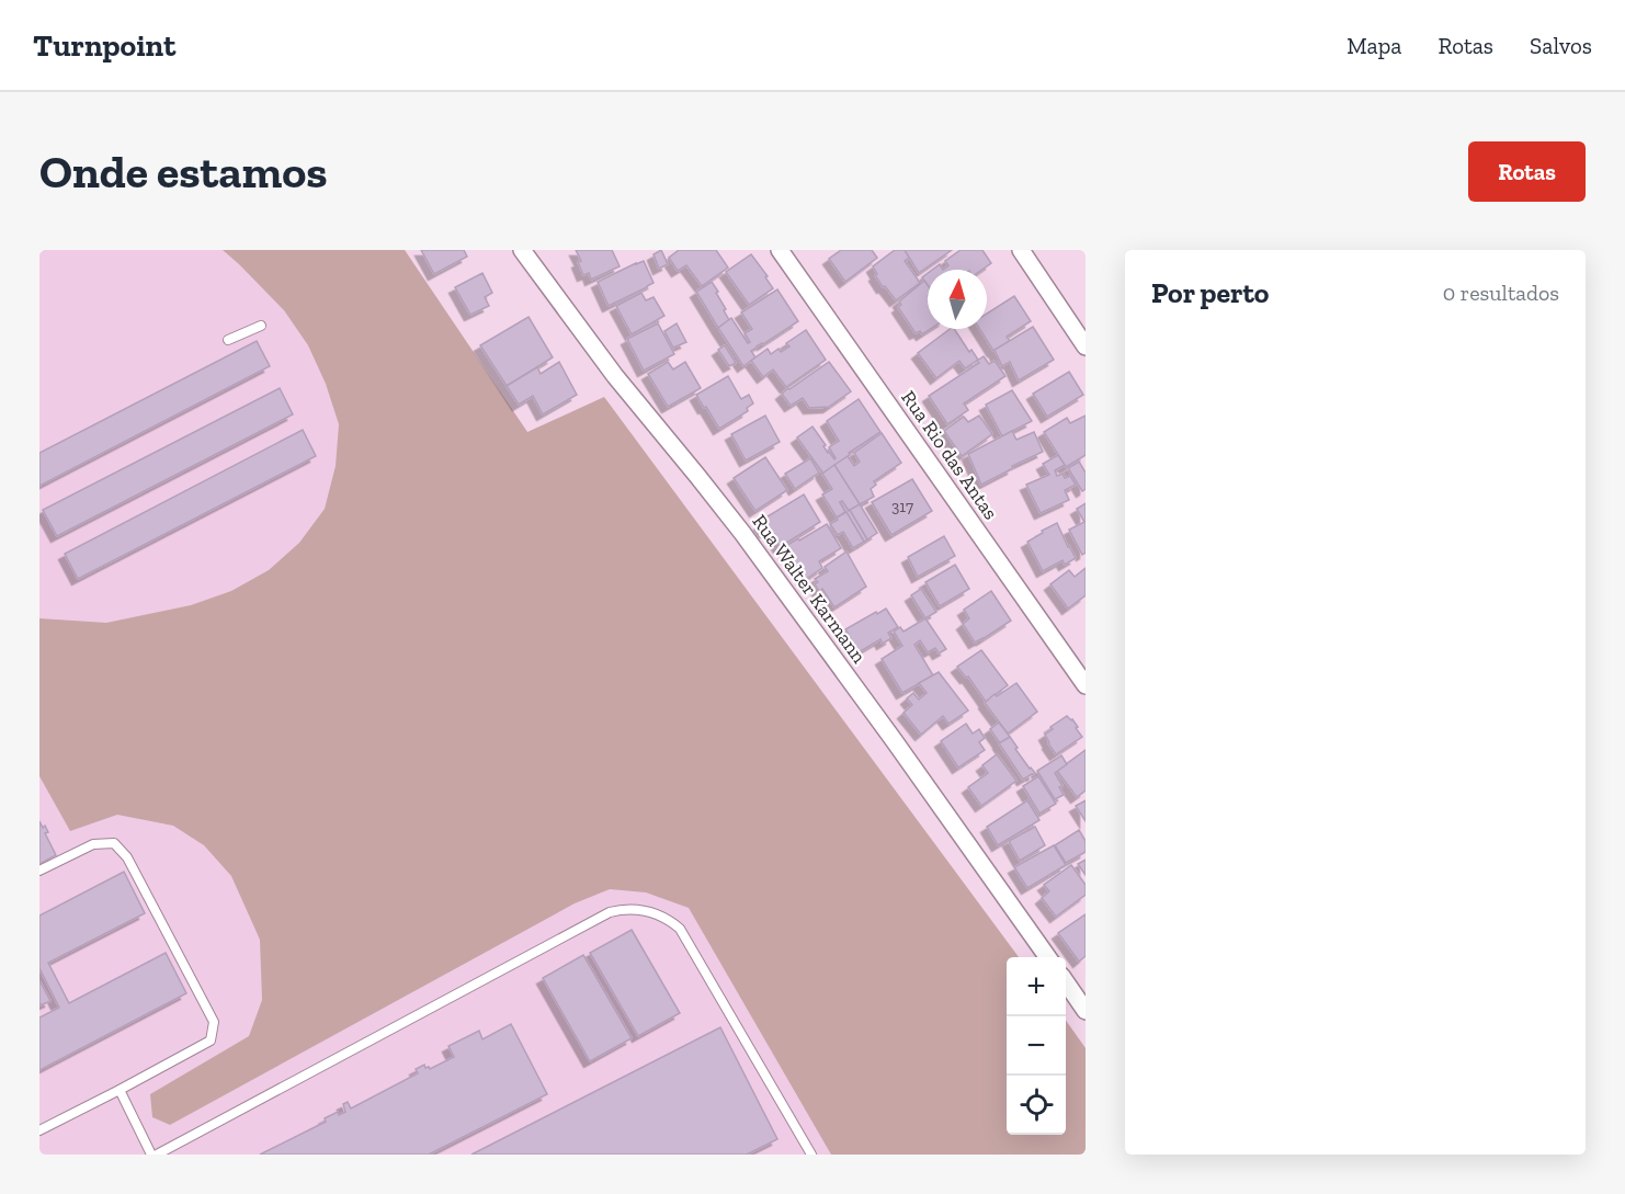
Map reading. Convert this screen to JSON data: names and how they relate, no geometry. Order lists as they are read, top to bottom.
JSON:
{
  "streets": {
    "street": ["Rua Rio das Antas", "Rua Walter Karmann"]
  },
  "house_numbers": ["317"],
  "north": "top",
  "page": {
    "header": "Turnpoint",
    "nav": ["Mapa", "Rotas", "Salvos"],
    "buttons": "Rotas",
    "title": "Onde estamos",
    "heading": ["Por perto", "0 resultados"],
    "map_buttons": ["+", "−"]
  }
}
